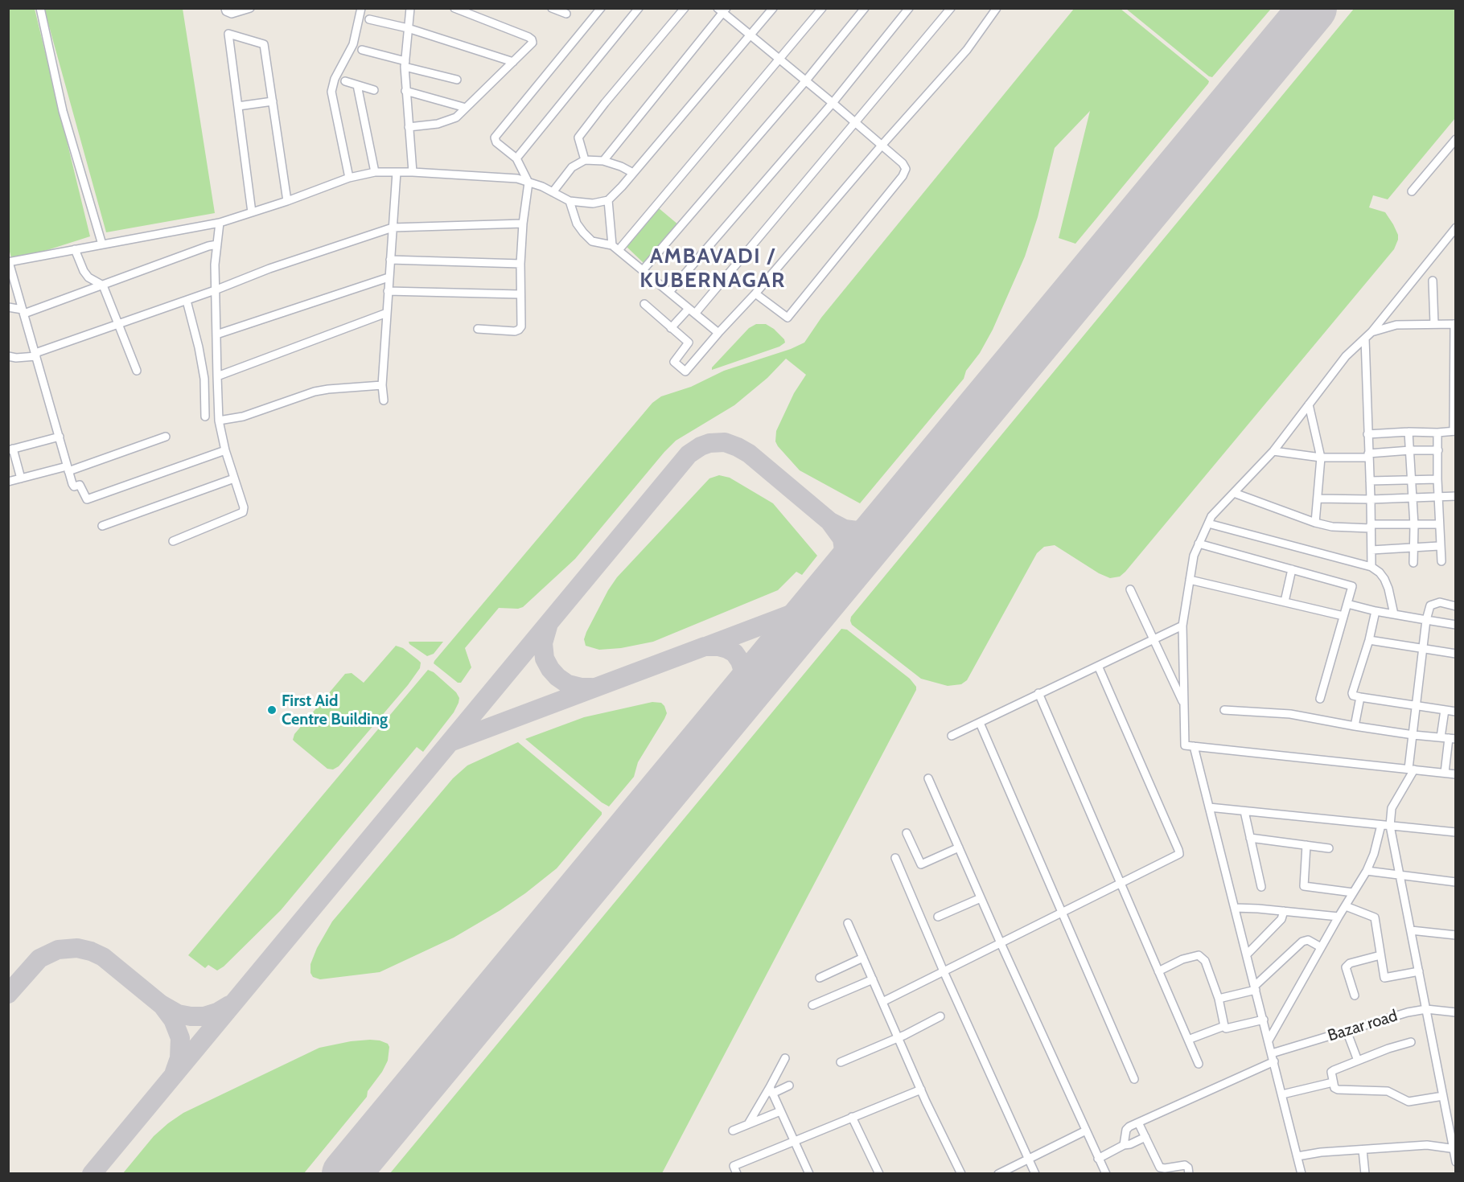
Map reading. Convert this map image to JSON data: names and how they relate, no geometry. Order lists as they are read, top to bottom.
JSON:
{
  "streets": {
    "street": ["Bazar road"]
  },
  "districts": ["AMBAVADI / KUBERNAGAR"],
  "places": ["First Aid Centre Building"]
}
